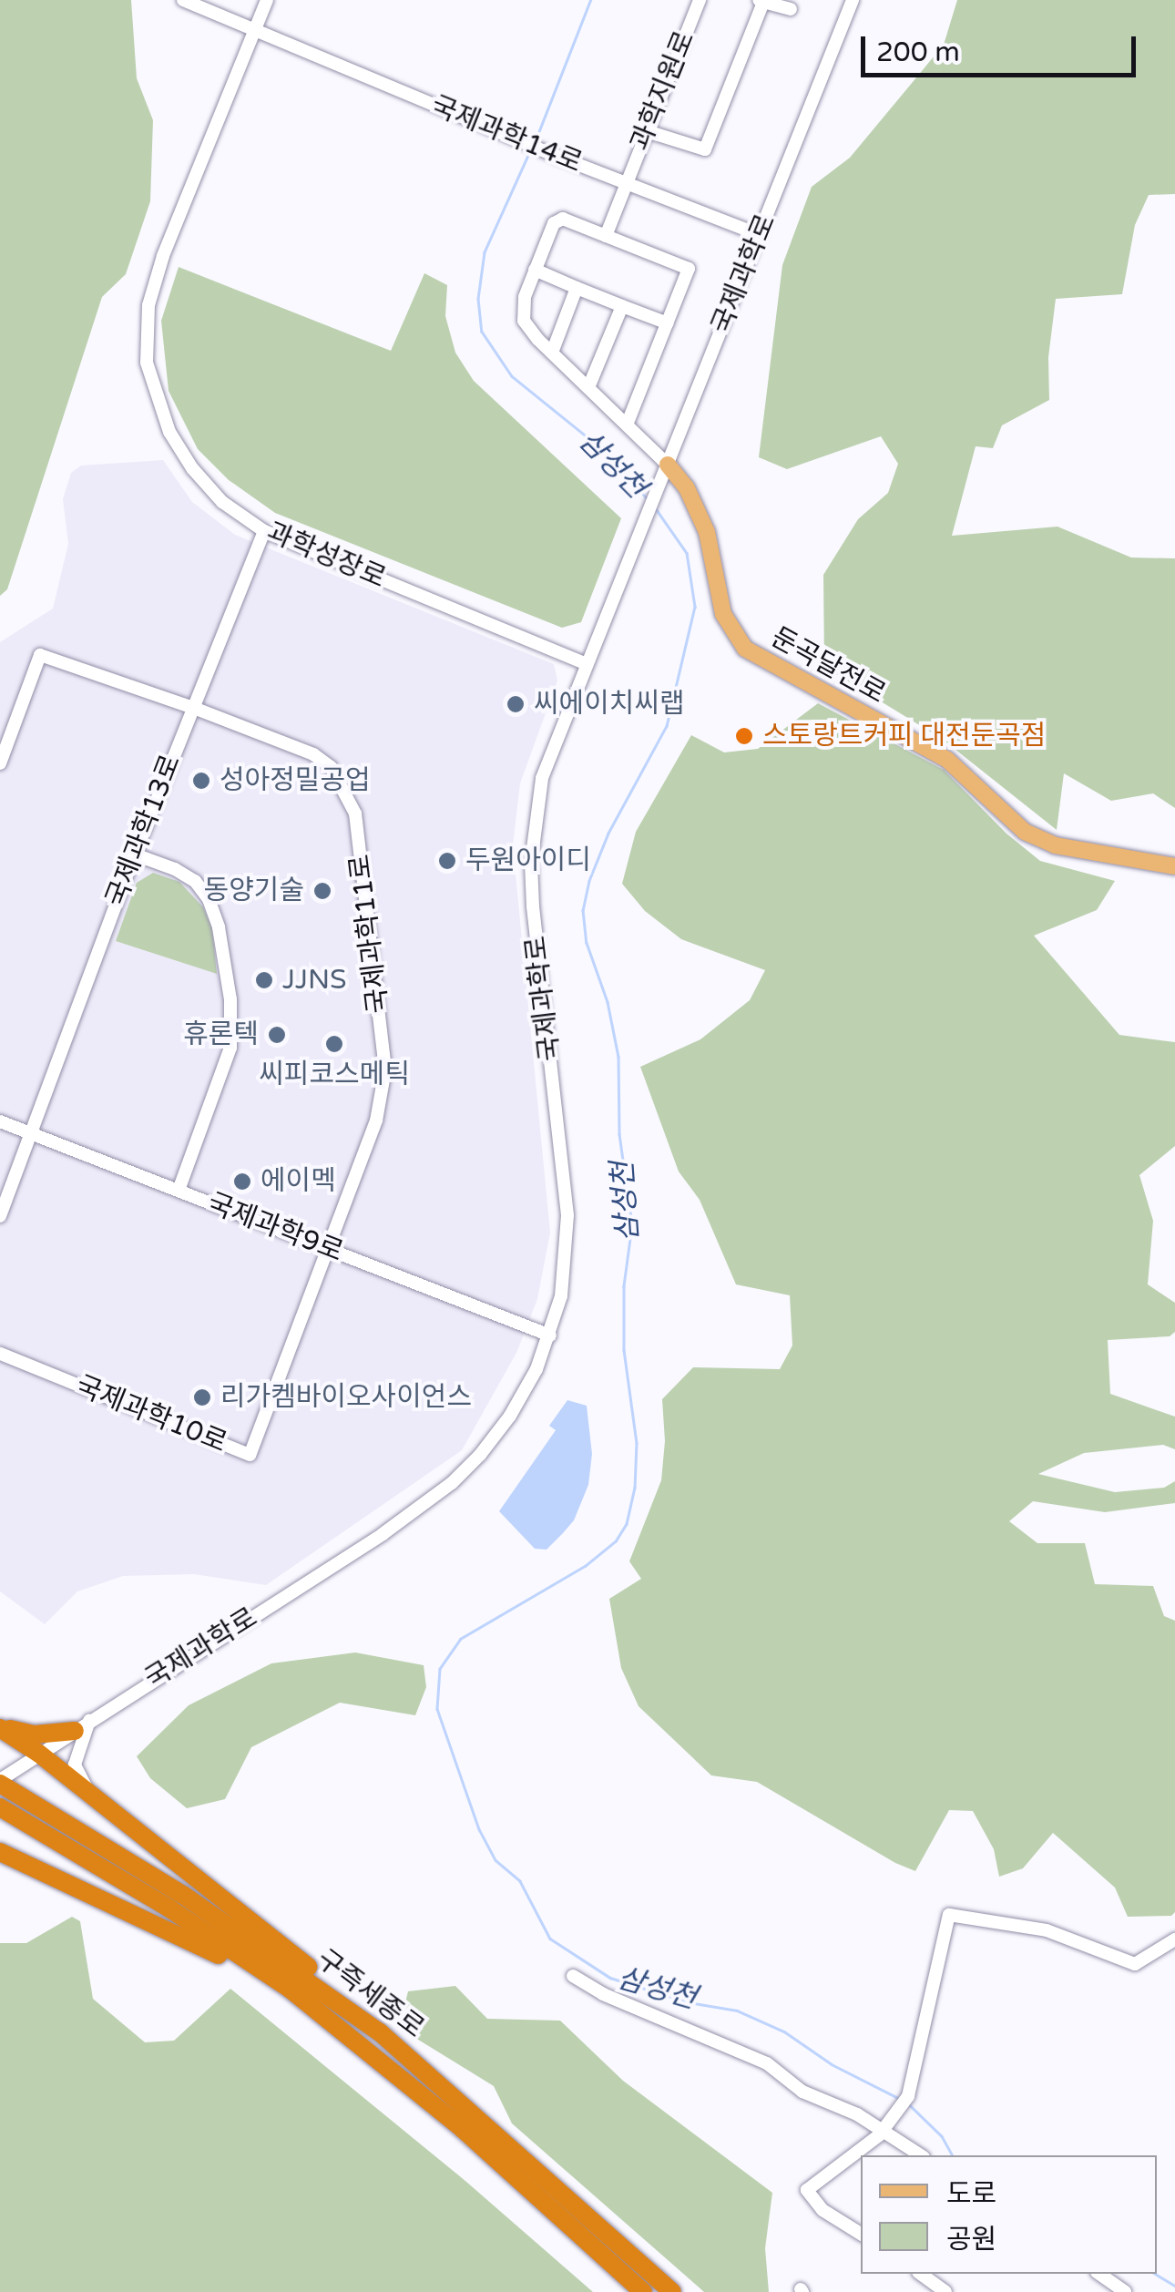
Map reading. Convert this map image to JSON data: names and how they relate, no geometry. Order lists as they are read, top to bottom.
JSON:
{
  "streets": {
    "highway": ["구즉세종로"],
    "main road": ["둔곡달전로"],
    "street": [
      "과학지원로",
      "국제과학14로",
      "국제과학로",
      "과학성장로",
      "국제과학13로",
      "국제과학11로",
      "국제과학9로",
      "국제과학10로"
    ]
  },
  "crossings": [
    ["과학지원로", "국제과학14로"],
    ["국제과학14로", "국제과학로"],
    ["국제과학14로", "과학성장로"],
    ["국제과학로", "과학성장로"],
    ["국제과학로", "둔곡달전로"],
    ["국제과학로", "국제과학9로"],
    ["국제과학로", "구즉세종로"],
    ["과학성장로", "국제과학13로"],
    ["국제과학13로", "국제과학11로"],
    ["국제과학13로", "국제과학9로"],
    ["국제과학11로", "국제과학9로"],
    ["국제과학11로", "국제과학10로"],
    ["국제과학9로", "국제과학10로"]
  ],
  "water": ["삼성천"],
  "places": [
    "씨에이치씨랩",
    "스토랑트커피 대전둔곡점",
    "성아정밀공업",
    "두원아이디",
    "동양기술",
    "JJNS",
    "휴론텍",
    "씨피코스메틱",
    "에이멕",
    "리가켐바이오사이언스"
  ],
  "legend": ["도로", "공원"],
  "scale_bar": "200 m"
}
